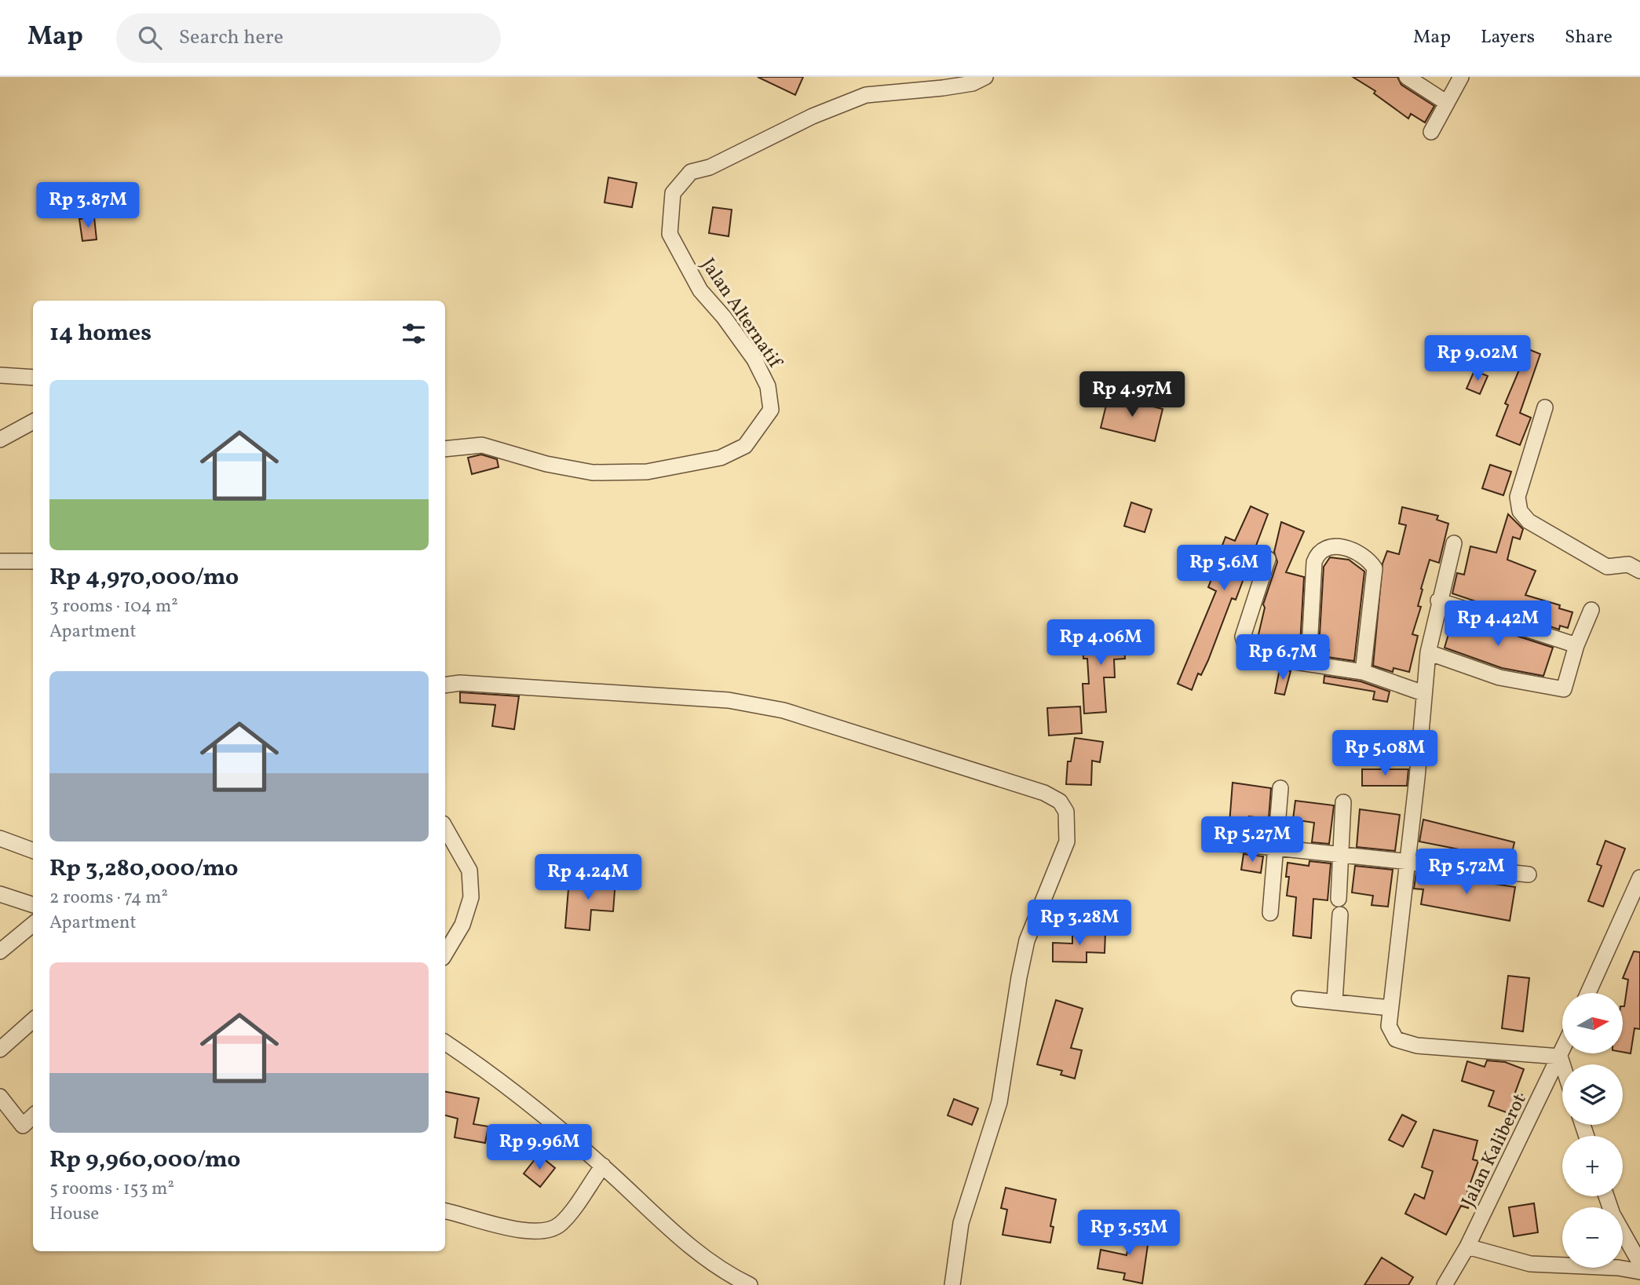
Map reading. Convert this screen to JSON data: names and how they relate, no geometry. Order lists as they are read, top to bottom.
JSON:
{
  "streets": {
    "street": ["Jalan Alternatif", "Jalan Kaliberot"]
  },
  "north": "right",
  "page": {
    "header": "Map",
    "search": "Search here",
    "nav": ["Map", "Layers", "Share"],
    "price": [
      "Rp 3.87M",
      "Rp 9.02M",
      "Rp 4.97M",
      "Rp 5.6M",
      "Rp 4.42M",
      "Rp 4.06M",
      "Rp 6.7M",
      "Rp 5.08M",
      "Rp 5.27M",
      "Rp 5.72M",
      "Rp 4.24M",
      "Rp 3.28M",
      "Rp 9.96M",
      "Rp 3.53M"
    ],
    "heading": "14 homes",
    "list": [
      {
        "name": "Rp 4,970,000/mo",
        "note": "3 rooms · 104 m² · Apartment"
      },
      {
        "name": "Rp 3,280,000/mo",
        "note": "2 rooms · 74 m² · Apartment"
      },
      {
        "name": "Rp 9,960,000/mo",
        "note": "5 rooms · 153 m² · House"
      }
    ],
    "map_buttons": ["+", "−"]
  }
}
